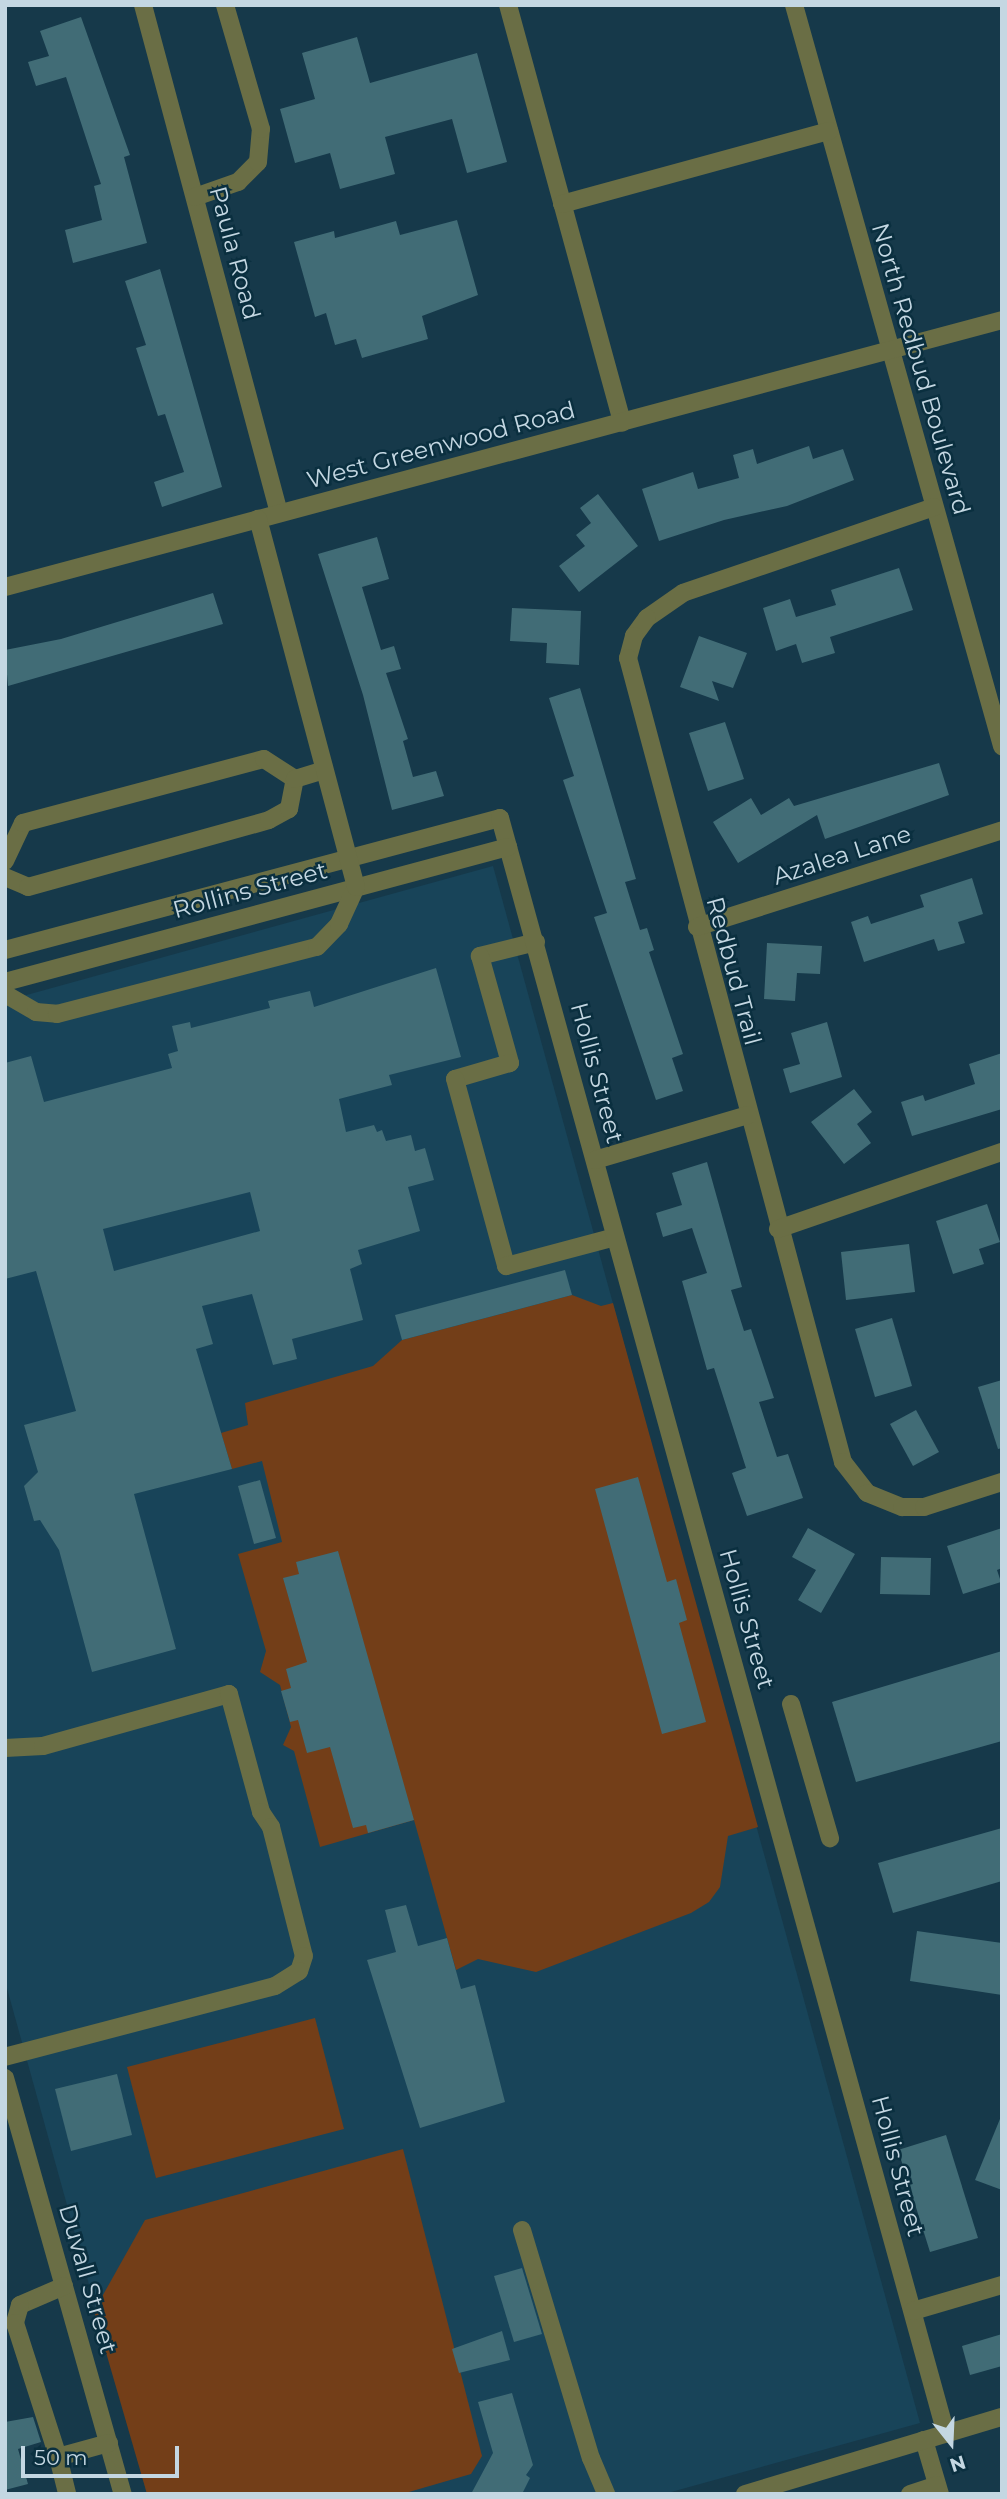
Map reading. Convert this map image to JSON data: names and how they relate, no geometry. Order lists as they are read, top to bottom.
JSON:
{
  "streets": {
    "street": [
      "Paula Road",
      "North Redbud Boulevard",
      "West Greenwood Road",
      "Azalea Lane",
      "Rollins Street",
      "Redbud Trail",
      "Hollis Street",
      "Duvall Street"
    ]
  },
  "crossings": [
    ["Paula Road", "West Greenwood Road"],
    ["North Redbud Boulevard", "West Greenwood Road"],
    ["North Redbud Boulevard", "Redbud Trail"],
    ["Azalea Lane", "Redbud Trail"],
    ["Rollins Street", "Hollis Street"]
  ],
  "scale_bar": "50 m",
  "north": "bottom"
}
